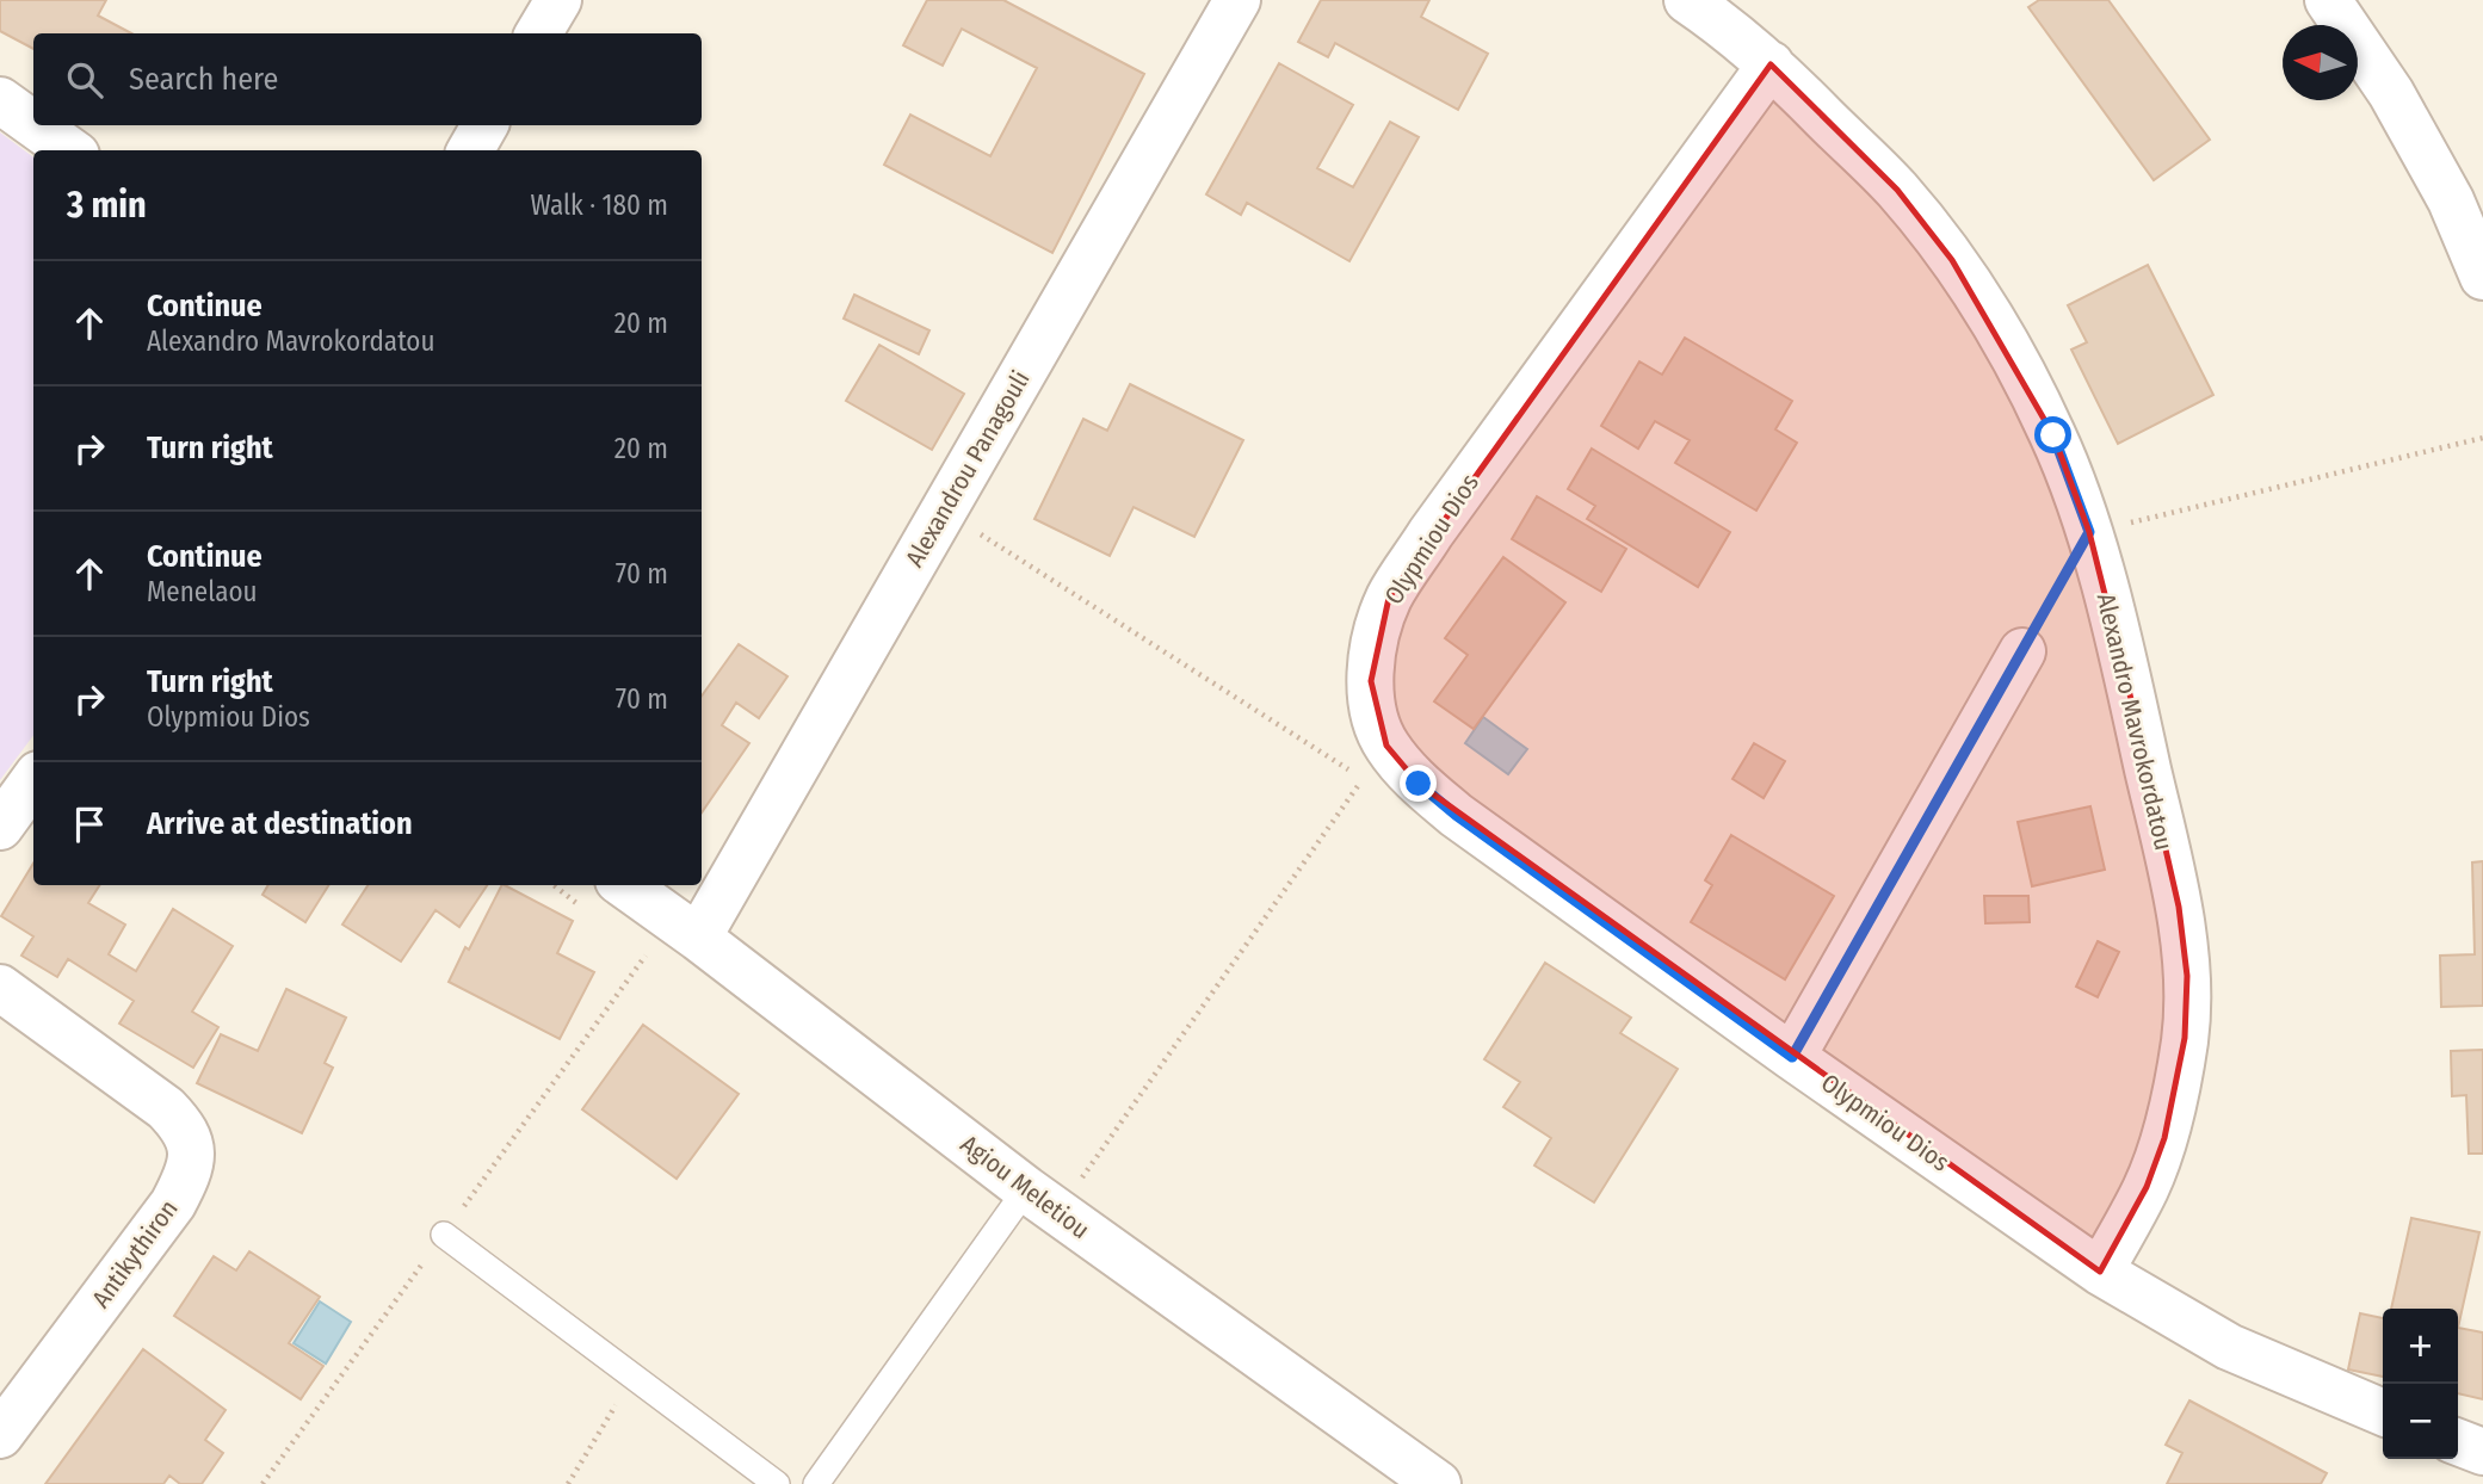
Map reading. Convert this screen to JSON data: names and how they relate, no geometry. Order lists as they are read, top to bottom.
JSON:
{
  "streets": {
    "street": [
      "Alexandrou Panagouli",
      "Olypmiou Dios",
      "Alexandro Mavrokordatou",
      "Agiou Meletiou",
      "Antikythiron"
    ]
  },
  "crossings": [
    ["Alexandrou Panagouli", "Agiou Meletiou"],
    ["Olypmiou Dios", "Alexandro Mavrokordatou"]
  ],
  "north": "left",
  "page": {
    "search": "Search here",
    "heading": ["3 min", "Walk · 180 m"],
    "list": [
      ["Continue", "Alexandro Mavrokordatou", "20 m"],
      ["Turn right", "20 m"],
      ["Continue", "Menelaou", "70 m"],
      ["Turn right", "Olypmiou Dios", "70 m"],
      "Arrive at destination"
    ],
    "map_buttons": ["+", "−"]
  }
}
